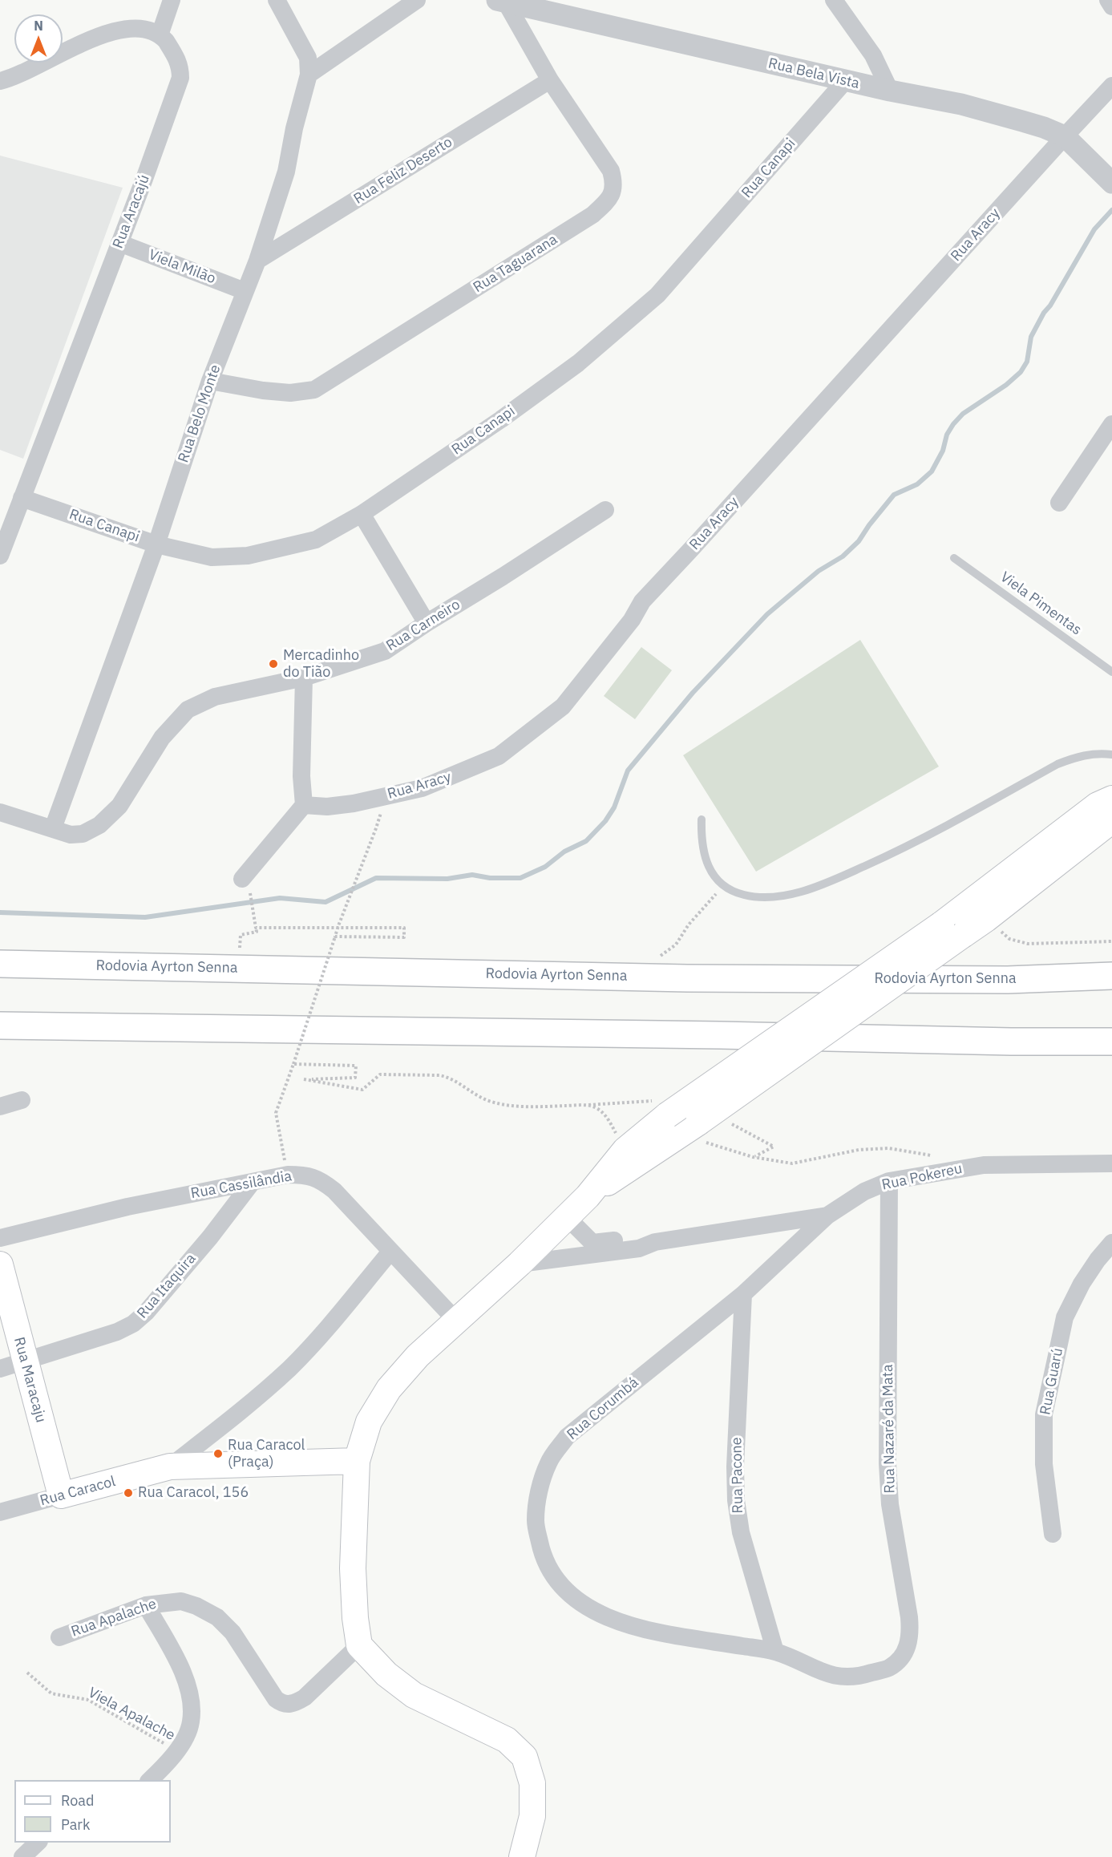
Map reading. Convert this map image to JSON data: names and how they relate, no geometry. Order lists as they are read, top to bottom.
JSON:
{
  "streets": {
    "highway": ["Rodovia Ayrton Senna"],
    "main road": ["Rua Maracaju", "Rua Caracol"],
    "street": [
      "Rua Bela Vista",
      "Rua Canapi",
      "Rua Feliz Deserto",
      "Rua Aracajú",
      "Rua Aracy",
      "Rua Taguarana",
      "Viela Milão",
      "Rua Belo Monte",
      "Rua Carneiro",
      "Rua Pokereu",
      "Rua Cassilândia",
      "Rua Itaquira",
      "Rua Guarú",
      "Rua Corumbá",
      "Rua Nazaré da Mata",
      "Rua Pacone",
      "Rua Apalache"
    ],
    "lane": ["Viela Pimentas"],
    "path": ["Viela Apalache"]
  },
  "crossings": [
    ["Rua Bela Vista", "Rua Canapi"],
    ["Rua Bela Vista", "Rua Aracy"],
    ["Rua Bela Vista", "Rua Taguarana"],
    ["Rua Canapi", "Rua Aracajú"],
    ["Rua Canapi", "Rua Belo Monte"],
    ["Rua Feliz Deserto", "Rua Taguarana"],
    ["Rua Feliz Deserto", "Rua Belo Monte"],
    ["Rua Aracajú", "Viela Milão"],
    ["Rua Taguarana", "Rua Belo Monte"],
    ["Viela Milão", "Rua Belo Monte"],
    ["Rua Belo Monte", "Rua Carneiro"],
    ["Rua Pokereu", "Rua Corumbá"],
    ["Rua Pokereu", "Rua Nazaré da Mata"],
    ["Rua Cassilândia", "Rua Itaquira"],
    ["Rua Itaquira", "Rua Maracaju"],
    ["Rua Maracaju", "Rua Caracol"],
    ["Rua Corumbá", "Rua Nazaré da Mata"],
    ["Rua Corumbá", "Rua Pacone"]
  ],
  "places": ["Mercadinho do Tião", "Rua Caracol (Praça)", "Rua Caracol, 156"],
  "legend": ["Road", "Park"],
  "north": "top"
}
